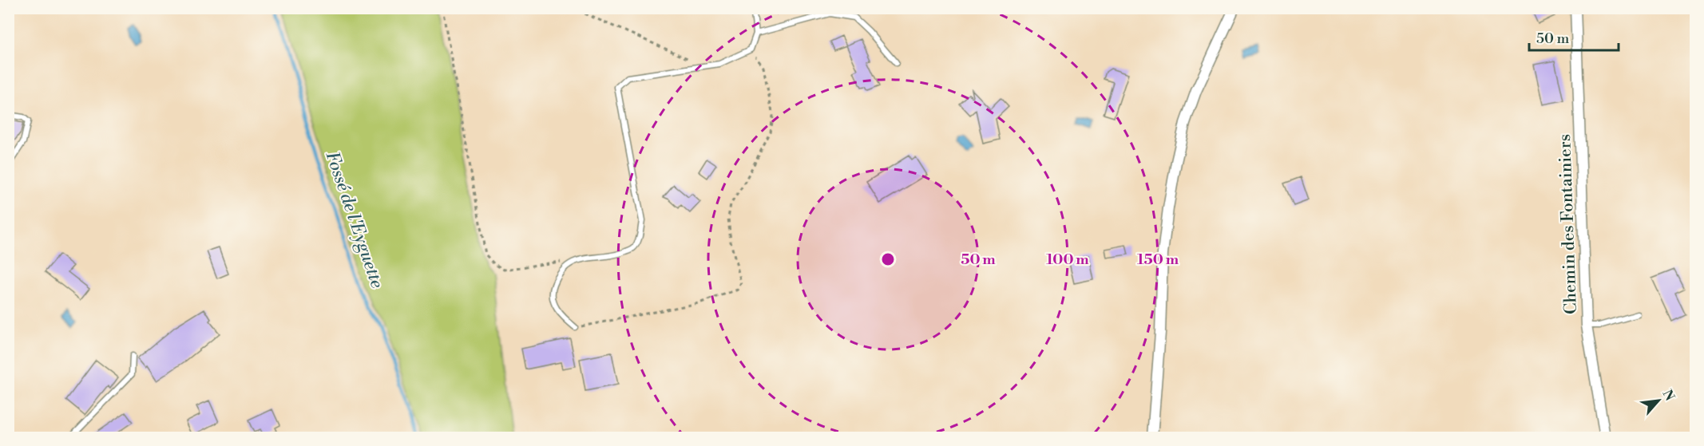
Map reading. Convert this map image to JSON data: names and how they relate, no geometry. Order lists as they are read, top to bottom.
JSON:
{
  "streets": {
    "street": ["Chemin des Fontainiers"]
  },
  "water": ["Fossé de l'Eyguette"],
  "scale_bar": "50 m",
  "north": "top right",
  "rings": ["50 m", "100 m", "150 m"]
}
